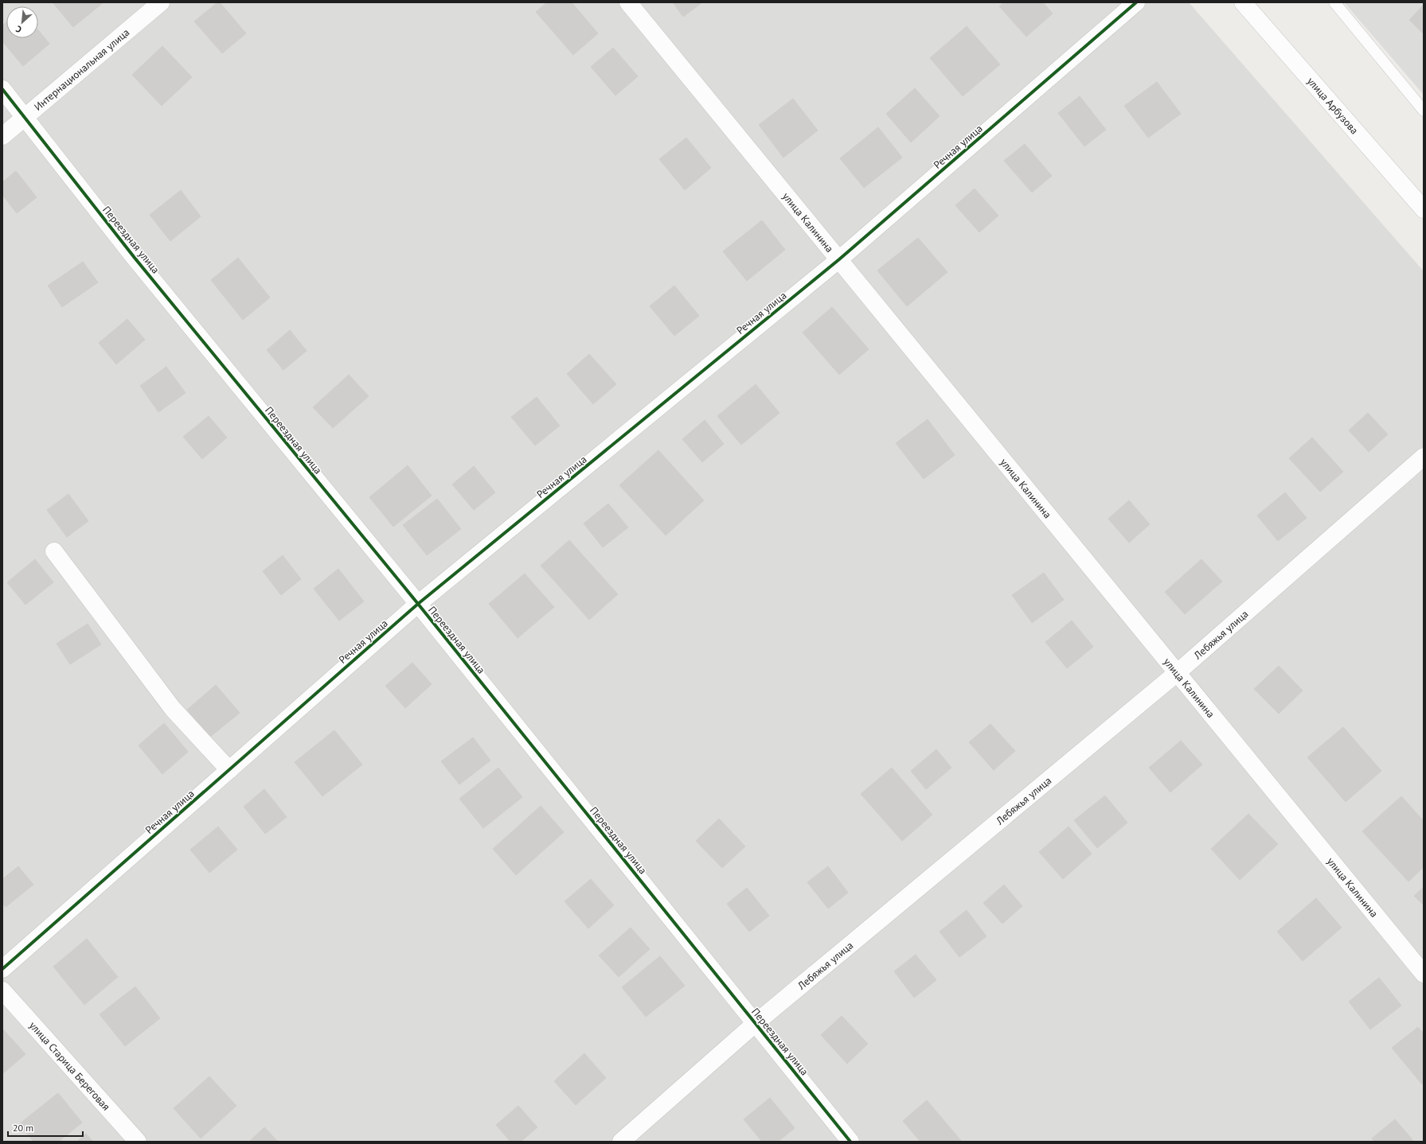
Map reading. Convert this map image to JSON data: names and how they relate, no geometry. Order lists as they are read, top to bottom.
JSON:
{
  "streets": {
    "street": [
      "Интернациональная улица",
      "улица Арбузова",
      "Речная улица",
      "улица Калинина",
      "Переездная улица",
      "Лебяжья улица",
      "улица Старица Береговая"
    ]
  },
  "crossings": [
    ["Интернациональная улица", "Переездная улица"],
    ["Речная улица", "улица Калинина"],
    ["Речная улица", "Переездная улица"],
    ["улица Калинина", "Лебяжья улица"],
    ["Переездная улица", "Лебяжья улица"]
  ],
  "scale_bar": "20 m",
  "north": "bottom left"
}
